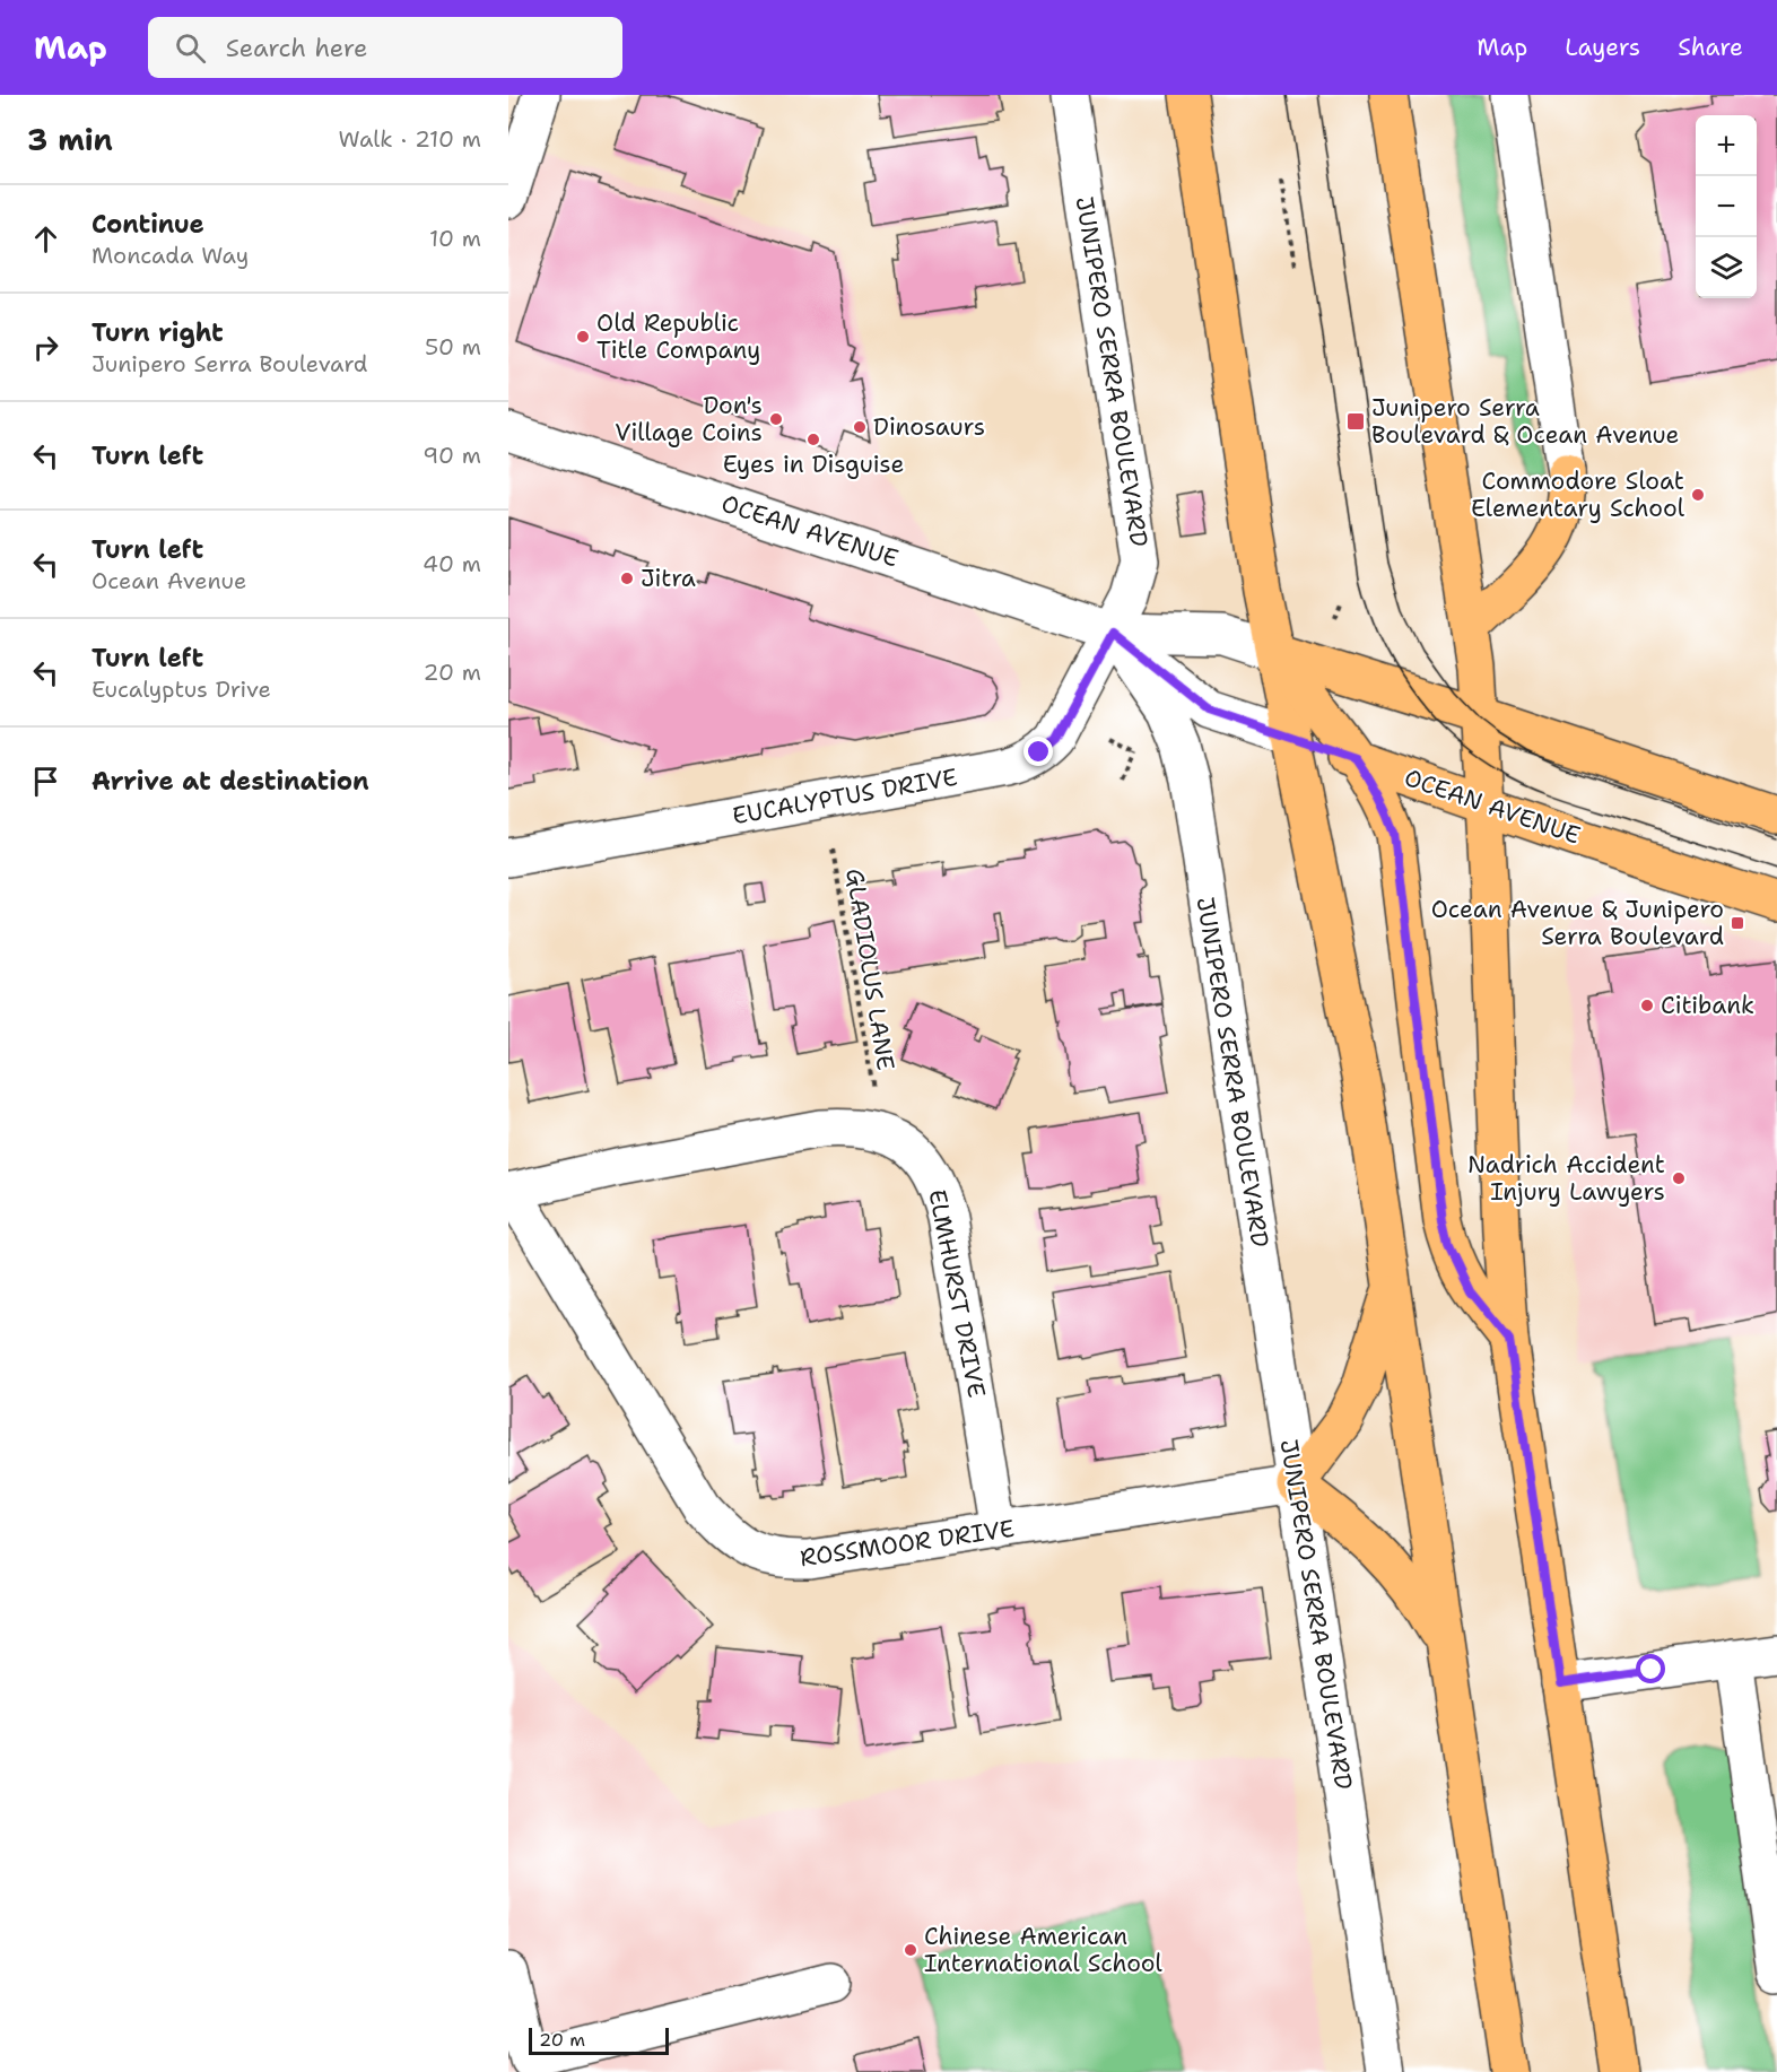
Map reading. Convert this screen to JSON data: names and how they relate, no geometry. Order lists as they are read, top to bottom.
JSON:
{
  "streets": {
    "main road": ["OCEAN AVENUE"],
    "street": [
      "JUNIPERO SERRA BOULEVARD",
      "EUCALYPTUS DRIVE",
      "ELMHURST DRIVE",
      "ROSSMOOR DRIVE"
    ],
    "path": ["GLADIOLUS LANE"]
  },
  "crossings": [
    ["JUNIPERO SERRA BOULEVARD", "OCEAN AVENUE"],
    ["JUNIPERO SERRA BOULEVARD", "EUCALYPTUS DRIVE"],
    ["JUNIPERO SERRA BOULEVARD", "ROSSMOOR DRIVE"],
    ["OCEAN AVENUE", "EUCALYPTUS DRIVE"],
    ["ELMHURST DRIVE", "ROSSMOOR DRIVE"]
  ],
  "places": {
    "other": [
      "Old Republic Title Company",
      "Don's Village Coins",
      "Dinosaurs",
      "Eyes in Disguise",
      "Commodore Sloat Elementary School",
      "Jitra",
      "Citibank",
      "Nadrich Accident Injury Lawyers",
      "Chinese American International School"
    ],
    "transit": ["Junipero Serra Boulevard & Ocean Avenue", "Ocean Avenue & Junipero Serra Boulevard"]
  },
  "scale_bar": "20 m",
  "page": {
    "header": "Map",
    "search": "Search here",
    "nav": ["Map", "Layers", "Share"],
    "heading": ["3 min", "Walk · 210 m"],
    "map_buttons": ["+", "−"],
    "list": [
      ["Continue", "Moncada Way", "10 m"],
      ["Turn right", "Junipero Serra Boulevard", "50 m"],
      ["Turn left", "90 m"],
      ["Turn left", "Ocean Avenue", "40 m"],
      ["Turn left", "Eucalyptus Drive", "20 m"],
      "Arrive at destination"
    ],
    "scale": "20 m"
  }
}
